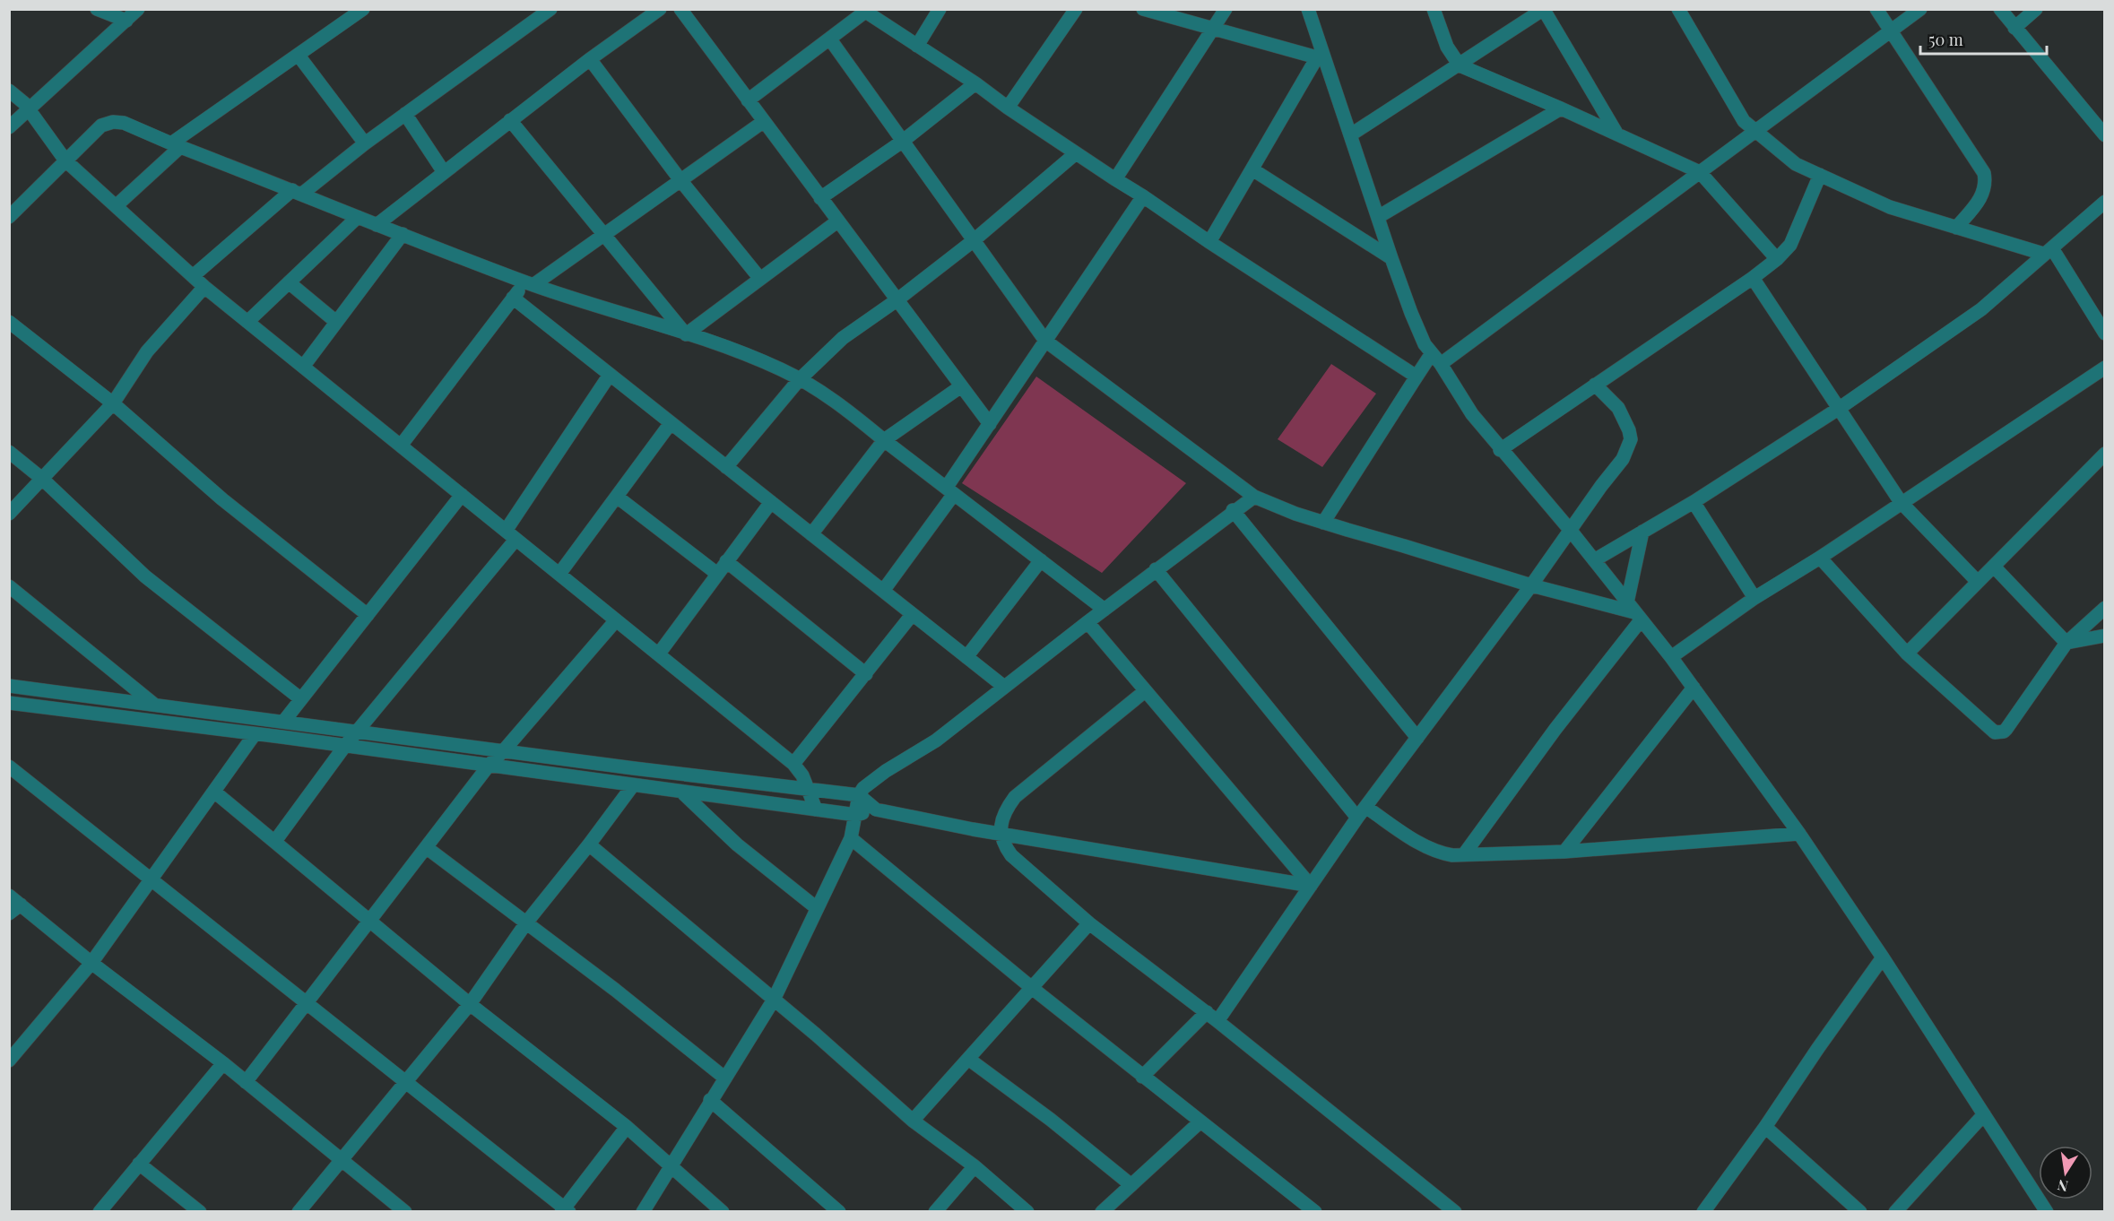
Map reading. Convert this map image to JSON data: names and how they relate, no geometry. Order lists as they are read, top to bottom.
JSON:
{
  "scale_bar": "50 m",
  "north": "bottom"
}
